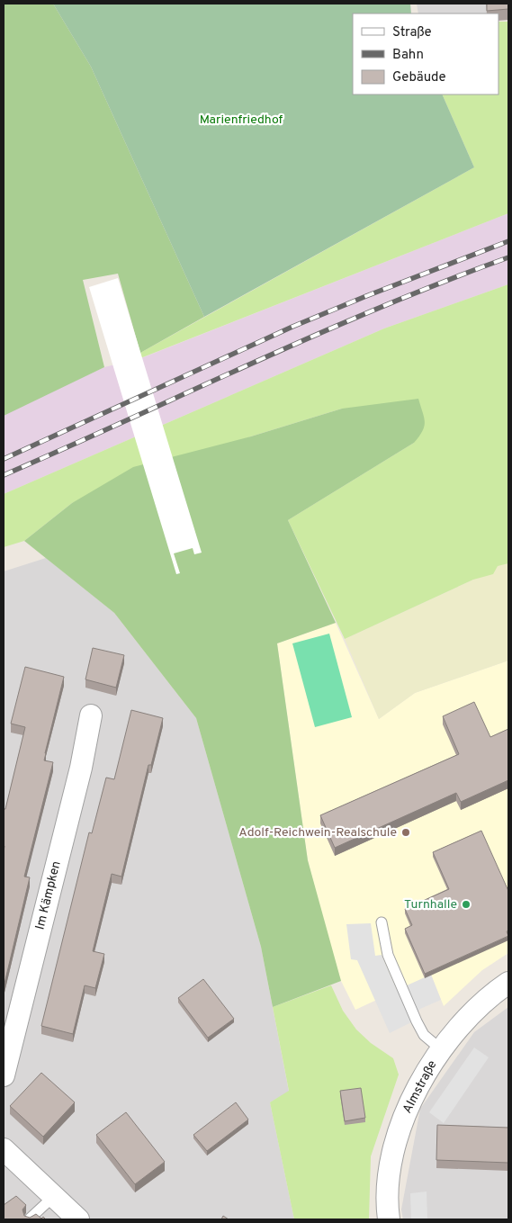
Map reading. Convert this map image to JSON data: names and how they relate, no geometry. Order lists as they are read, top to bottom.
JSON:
{
  "streets": {
    "street": ["Im Kämpken", "Almstraße"]
  },
  "parks": ["Marienfriedhof"],
  "places": ["Adolf-Reichwein-Realschule", "Turnhalle"],
  "legend": ["Straße", "Bahn", "Gebäude"]
}
